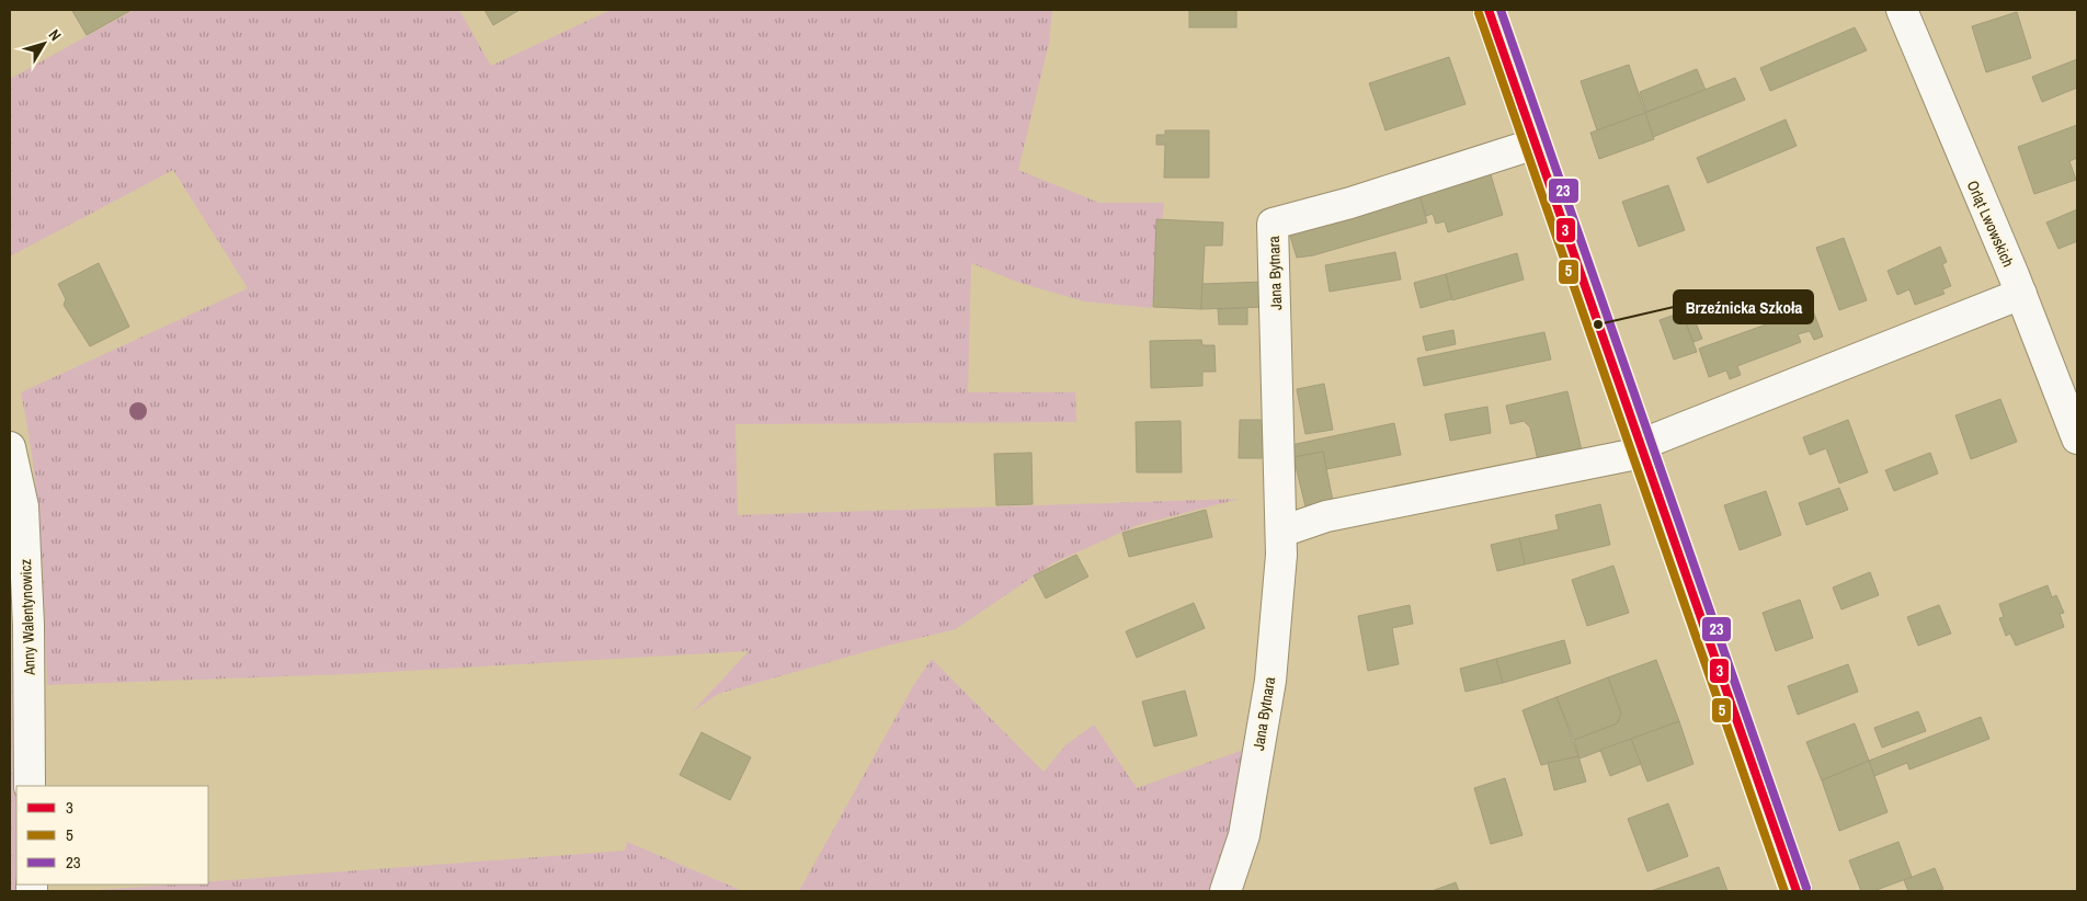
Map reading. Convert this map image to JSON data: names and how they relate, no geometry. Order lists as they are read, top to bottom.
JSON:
{
  "streets": {
    "street": ["Orląt Lwowskich", "Jana Bytnara", "Anny Walentynowicz"]
  },
  "places": ["Brzeźnicka Szkoła"],
  "lines": ["transit line 3", "transit line 23", "transit line 5"],
  "legend": ["3", "5", "23"],
  "north": "top right"
}
